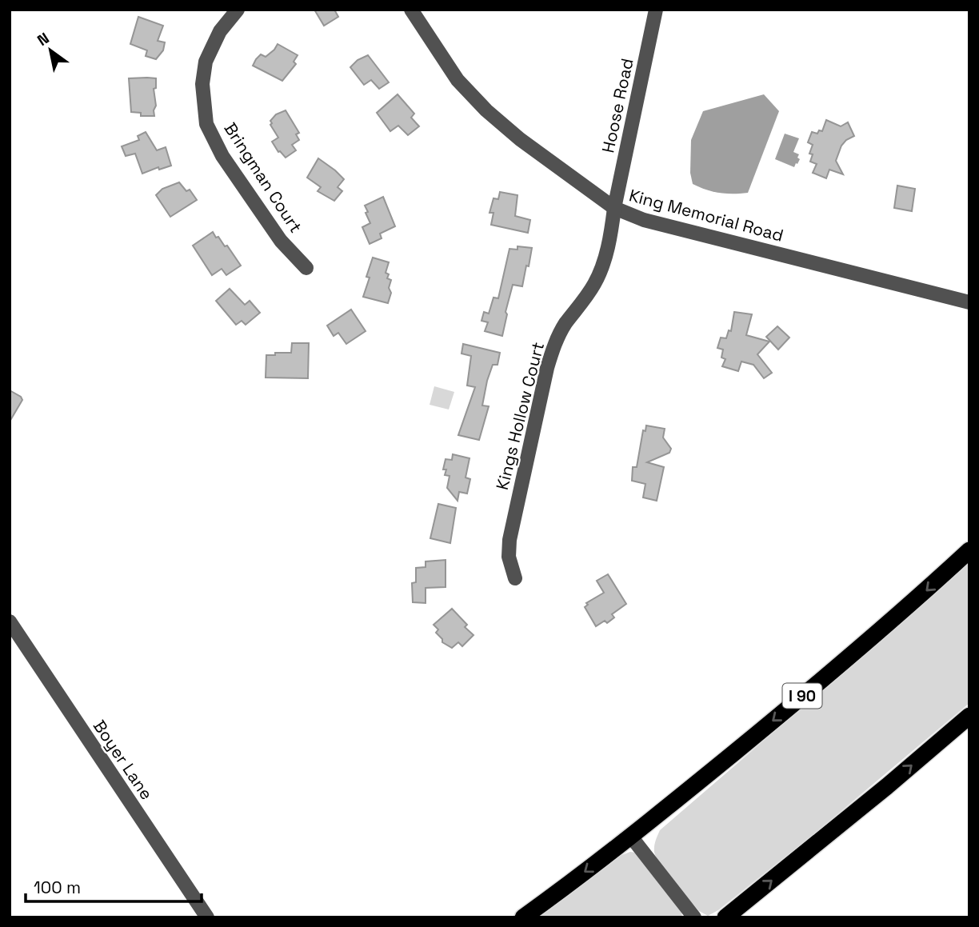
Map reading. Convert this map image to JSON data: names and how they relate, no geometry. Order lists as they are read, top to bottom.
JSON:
{
  "streets": {
    "highway": ["I 90"],
    "street": [
      "Hoose Road",
      "Bringman Court",
      "King Memorial Road",
      "Kings Hollow Court",
      "Boyer Lane"
    ]
  },
  "crossings": [
    ["Hoose Road", "King Memorial Road"],
    ["Hoose Road", "Kings Hollow Court"],
    ["King Memorial Road", "Kings Hollow Court"]
  ],
  "scale_bar": "100 m",
  "north": "top left"
}
